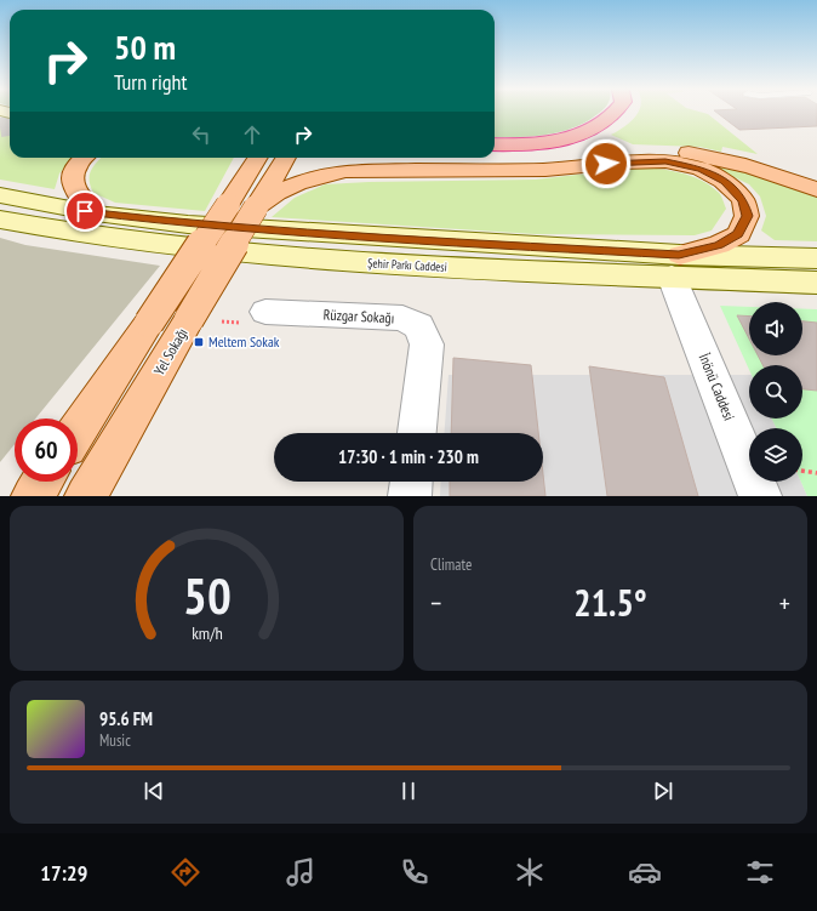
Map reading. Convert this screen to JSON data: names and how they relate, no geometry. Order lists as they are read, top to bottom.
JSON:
{
  "streets": {
    "main road": ["Şehir Parkı Caddesi", "Yel Sokağı"],
    "street": ["Rüzgar Sokağı", "İnönü Caddesi"]
  },
  "crossings": [
    ["Şehir Parkı Caddesi", "İnönü Caddesi"]
  ],
  "places": {
    "transit": ["Meltem Sokak"]
  },
  "page": {
    "turn": ["50 m", "Turn right"],
    "limit": "60",
    "trip": "17:30 · 1 min · 230 m",
    "tile": "Climate",
    "heat": ["−", "21.5°", "+"],
    "song": ["95.6 FM", "Music"],
    "tabs": "17:29",
    "gauge": ["50", "km/h"]
  }
}
